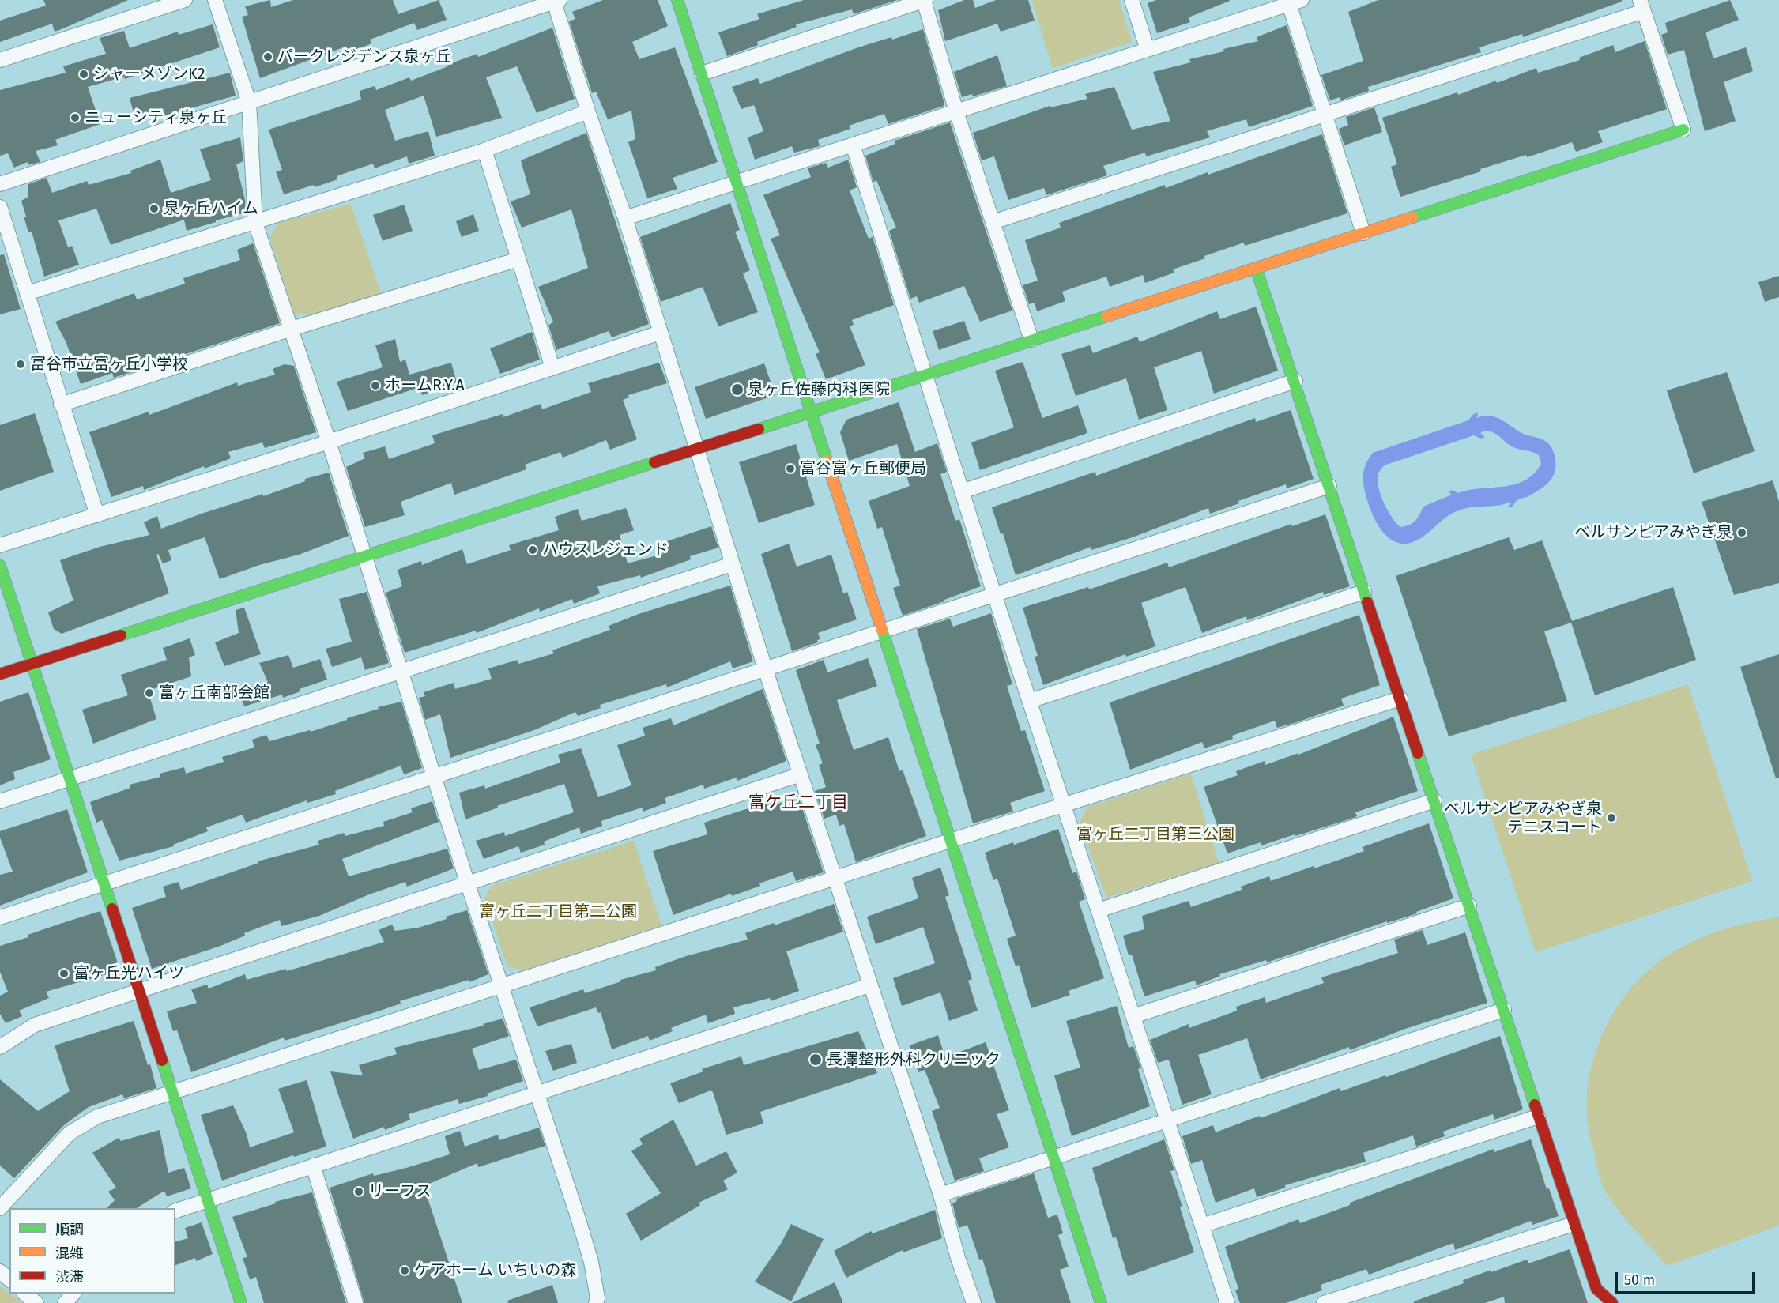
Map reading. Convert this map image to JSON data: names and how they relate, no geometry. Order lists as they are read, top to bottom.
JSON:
{
  "districts": ["富ケ丘二丁目"],
  "parks": ["富ヶ丘二丁目第三公園", "富ヶ丘二丁目第二公園"],
  "places": [
    "パークレジデンス泉ヶ丘",
    "シャーメゾンK2",
    "ニューシティ泉ヶ丘",
    "泉ヶ丘ハイム",
    "富谷市立富ヶ丘小学校",
    "ホームR.Y.A",
    "泉ヶ丘佐藤内科医院",
    "富谷富ヶ丘郵便局",
    "ベルサンピアみやぎ泉",
    "ハウスレジェンド",
    "富ヶ丘南部会館",
    "ベルサンピアみやぎ泉 テニスコート",
    "富ヶ丘光ハイツ",
    "長澤整形外科クリニック",
    "リーフス",
    "ケアホーム いちいの森"
  ],
  "legend": ["順調", "混雑", "渋滞"],
  "scale_bar": "50 m"
}
